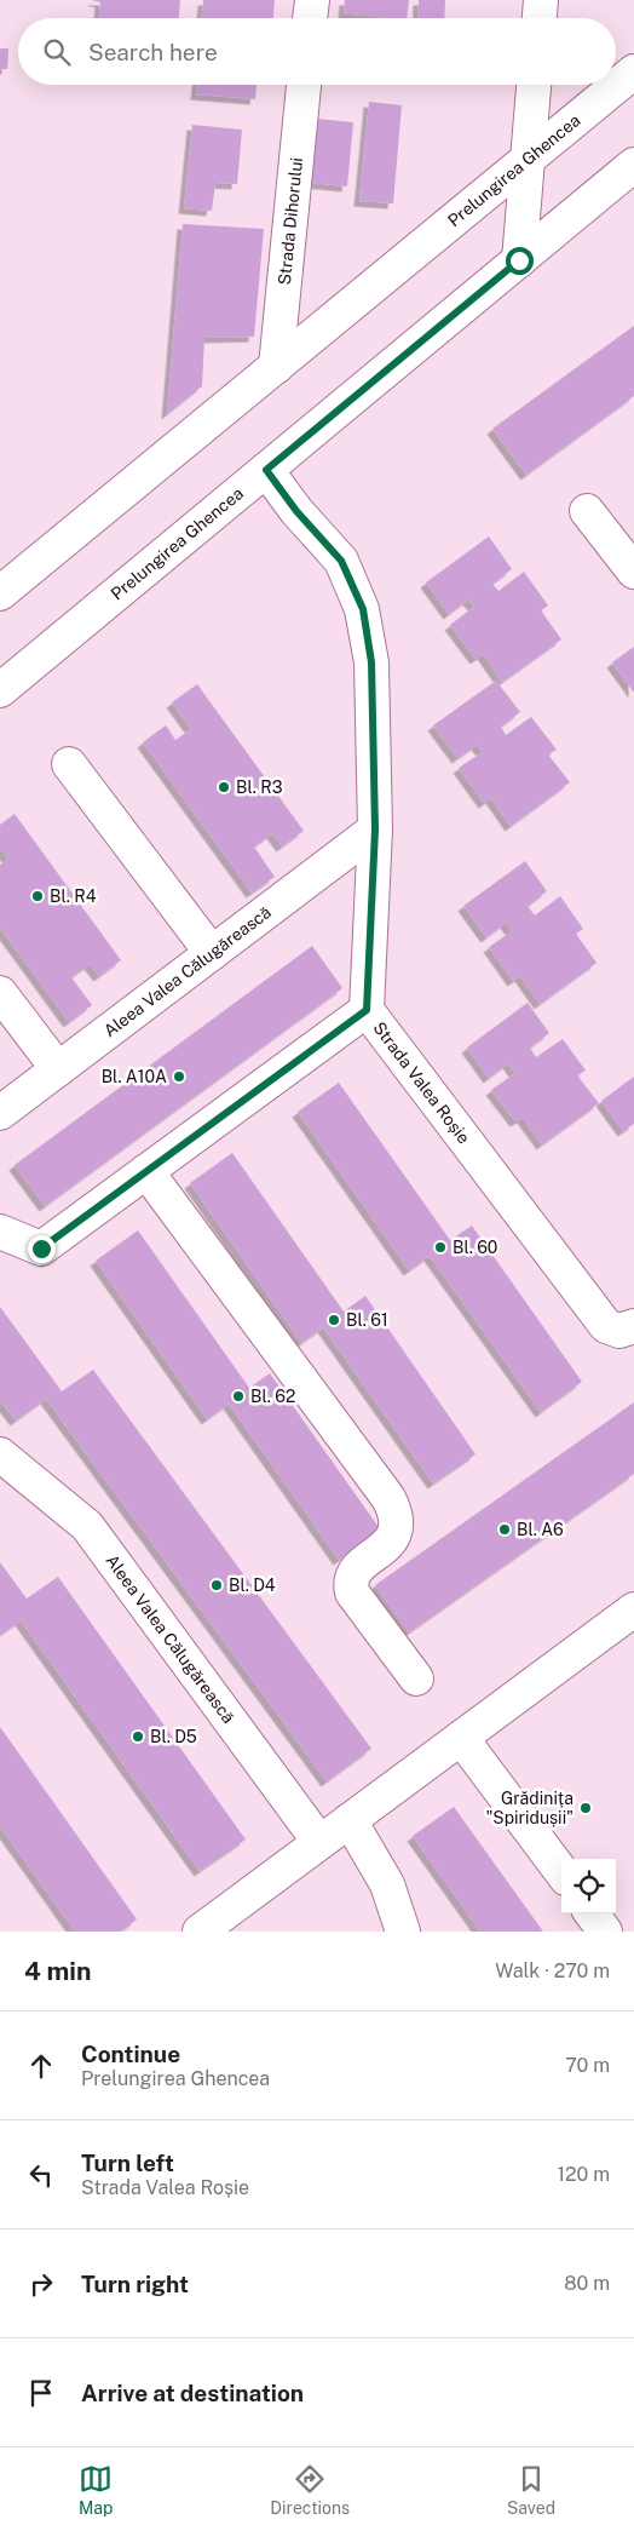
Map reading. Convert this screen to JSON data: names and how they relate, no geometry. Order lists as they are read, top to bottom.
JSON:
{
  "streets": {
    "street": [
      "Prelungirea Ghencea",
      "Strada Dihorului",
      "Aleea Valea Călugărească",
      "Strada Valea Roșie"
    ]
  },
  "crossings": [
    ["Prelungirea Ghencea", "Strada Dihorului"],
    ["Prelungirea Ghencea", "Strada Valea Roșie"],
    ["Aleea Valea Călugărească", "Strada Valea Roșie"]
  ],
  "places": [
    "Bl. R3",
    "Bl. R4",
    "Bl. A10A",
    "Bl. 60",
    "Bl. 61",
    "Bl. 62",
    "Bl. A6",
    "Bl. D4",
    "Bl. D5",
    "Grădiniţa \"Spiridușii\""
  ],
  "page": {
    "search": "Search here",
    "heading": ["4 min", "Walk · 270 m"],
    "list": [
      ["Continue", "Prelungirea Ghencea", "70 m"],
      ["Turn left", "Strada Valea Roșie", "120 m"],
      ["Turn right", "80 m"],
      "Arrive at destination"
    ],
    "nav": ["Map", "Directions", "Saved"]
  }
}
